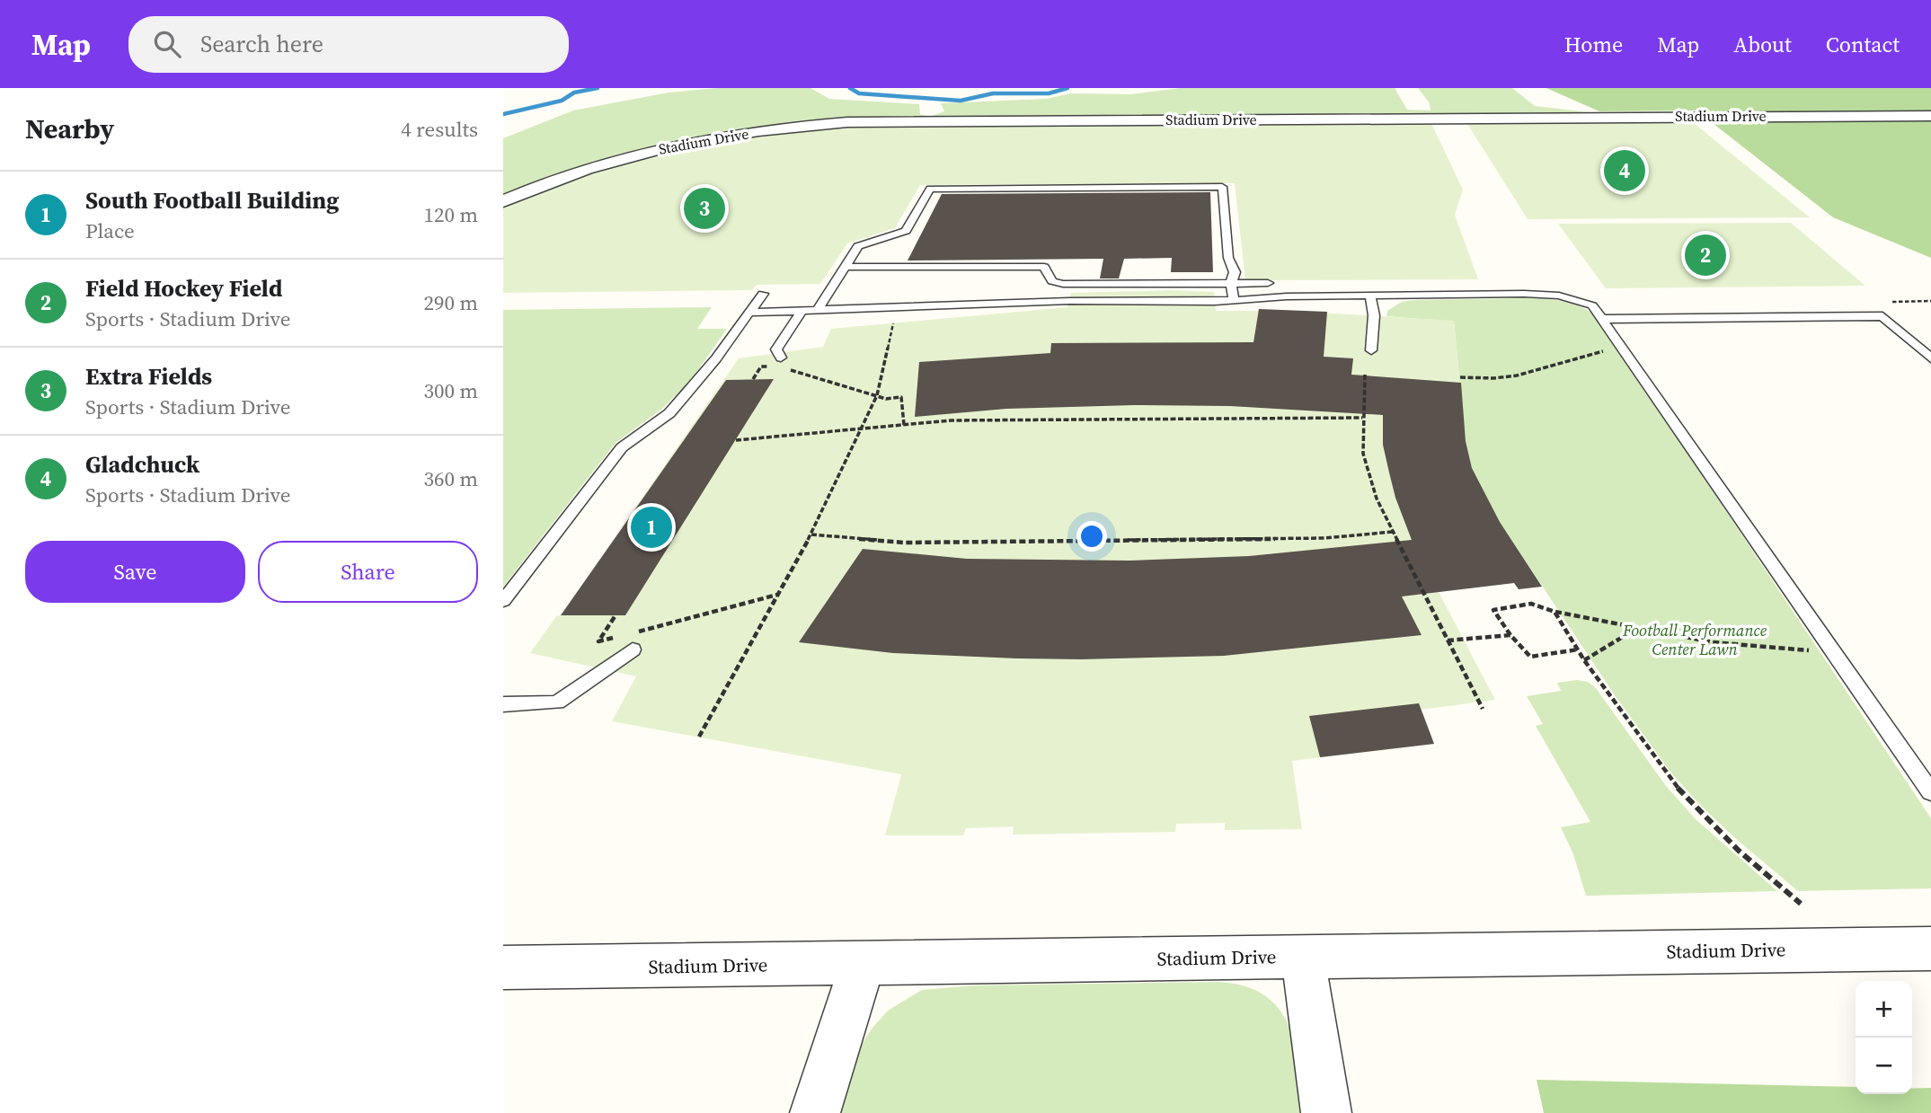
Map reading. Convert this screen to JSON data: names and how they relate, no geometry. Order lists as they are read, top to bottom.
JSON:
{
  "streets": {
    "street": ["Stadium Drive"]
  },
  "parks": ["Football Performance Center Lawn"],
  "page": {
    "header": "Map",
    "search": "Search here",
    "nav": [
      "Home",
      "Map",
      "About",
      "Contact"
    ],
    "heading": ["Nearby", "4 results"],
    "pins": [
      "4",
      "3",
      "2",
      "1"
    ],
    "list": [
      {
        "mark": "1",
        "name": "South Football Building",
        "note": "Place",
        "value": "120 m"
      },
      {
        "mark": "2",
        "name": "Field Hockey Field",
        "note": "Sports · Stadium Drive",
        "value": "290 m"
      },
      {
        "mark": "3",
        "name": "Extra Fields",
        "note": "Sports · Stadium Drive",
        "value": "300 m"
      },
      {
        "mark": "4",
        "name": "Gladchuck",
        "note": "Sports · Stadium Drive",
        "value": "360 m"
      }
    ],
    "buttons": ["Save", "Share"],
    "map_buttons": ["+", "−"]
  }
}
